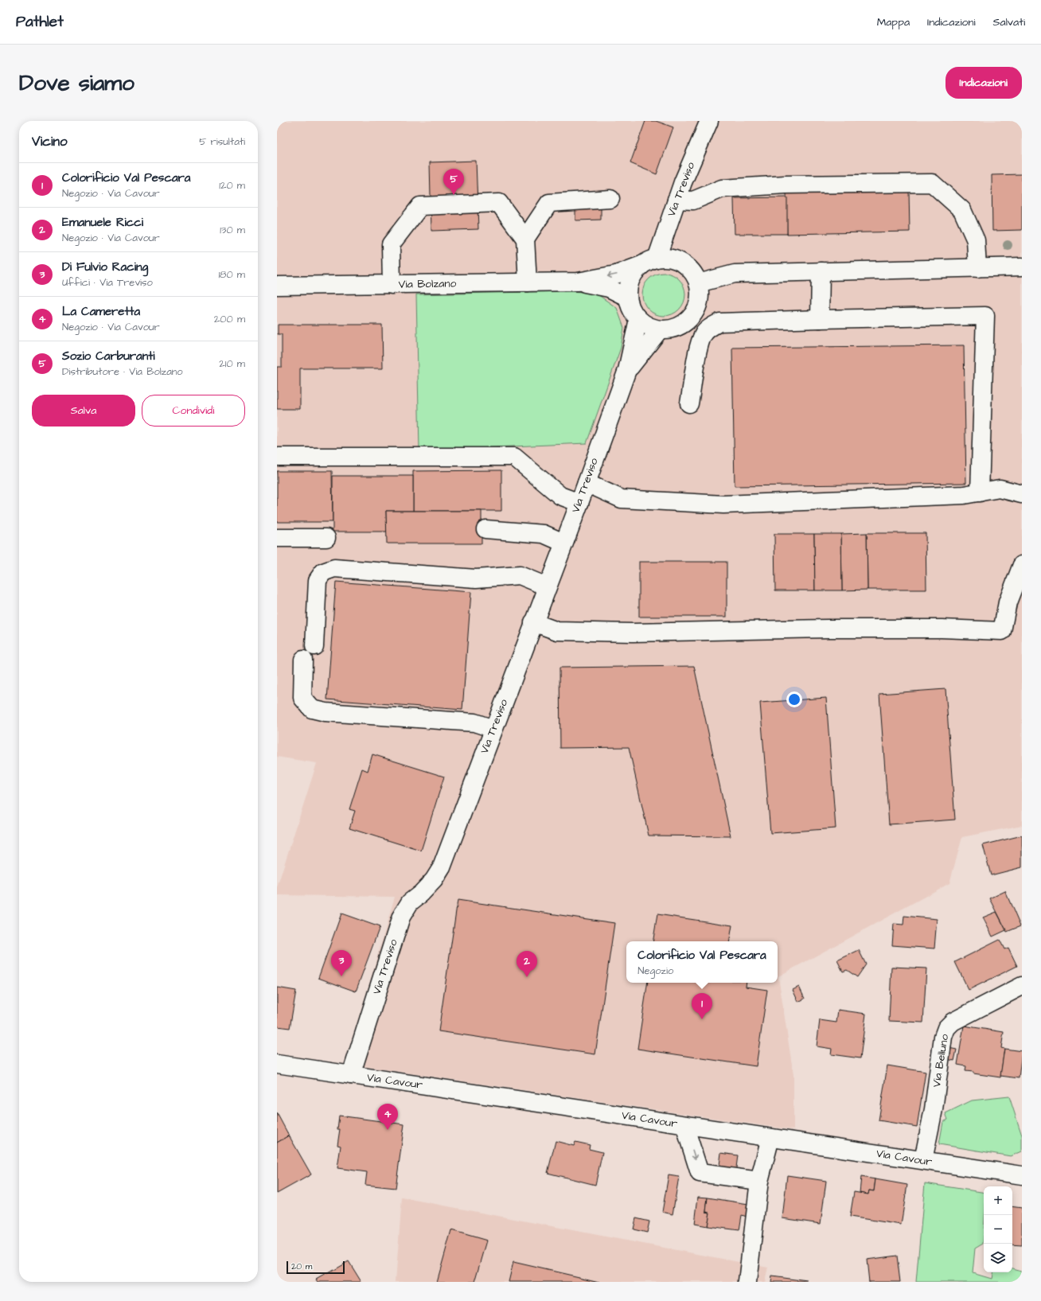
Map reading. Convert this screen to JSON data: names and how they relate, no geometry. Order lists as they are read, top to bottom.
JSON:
{
  "streets": {
    "street": [
      "Via Treviso",
      "Via Bolzano",
      "Via Belluno",
      "Via Cavour"
    ]
  },
  "crossings": [
    ["Via Treviso", "Via Cavour"],
    ["Via Belluno", "Via Cavour"]
  ],
  "scale_bar": "20 m",
  "page": {
    "header": "Pathlet",
    "nav": ["Mappa", "Indicazioni", "Salvati"],
    "buttons": [
      "Indicazioni",
      ["Salva", "Condividi"]
    ],
    "title": "Dove siamo",
    "heading": ["Vicino", "5 risultati"],
    "list": [
      {
        "mark": "1",
        "name": "Colorificio Val Pescara",
        "note": "Negozio · Via Cavour",
        "value": "120 m"
      },
      {
        "mark": "2",
        "name": "Emanuele Ricci",
        "note": "Negozio · Via Cavour",
        "value": "130 m"
      },
      {
        "mark": "3",
        "name": "Di Fulvio Racing",
        "note": "Uffici · Via Treviso",
        "value": "180 m"
      },
      {
        "mark": "4",
        "name": "La Cameretta",
        "note": "Negozio · Via Cavour",
        "value": "200 m"
      },
      {
        "mark": "5",
        "name": "Sozio Carburanti",
        "note": "Distributore · Via Bolzano",
        "value": "210 m"
      }
    ],
    "pins": [
      "5",
      "3",
      "2",
      "1",
      "4"
    ],
    "popup": ["Colorificio Val Pescara", "Negozio"],
    "map_buttons": ["+", "−"],
    "scale": "20 m"
  }
}
